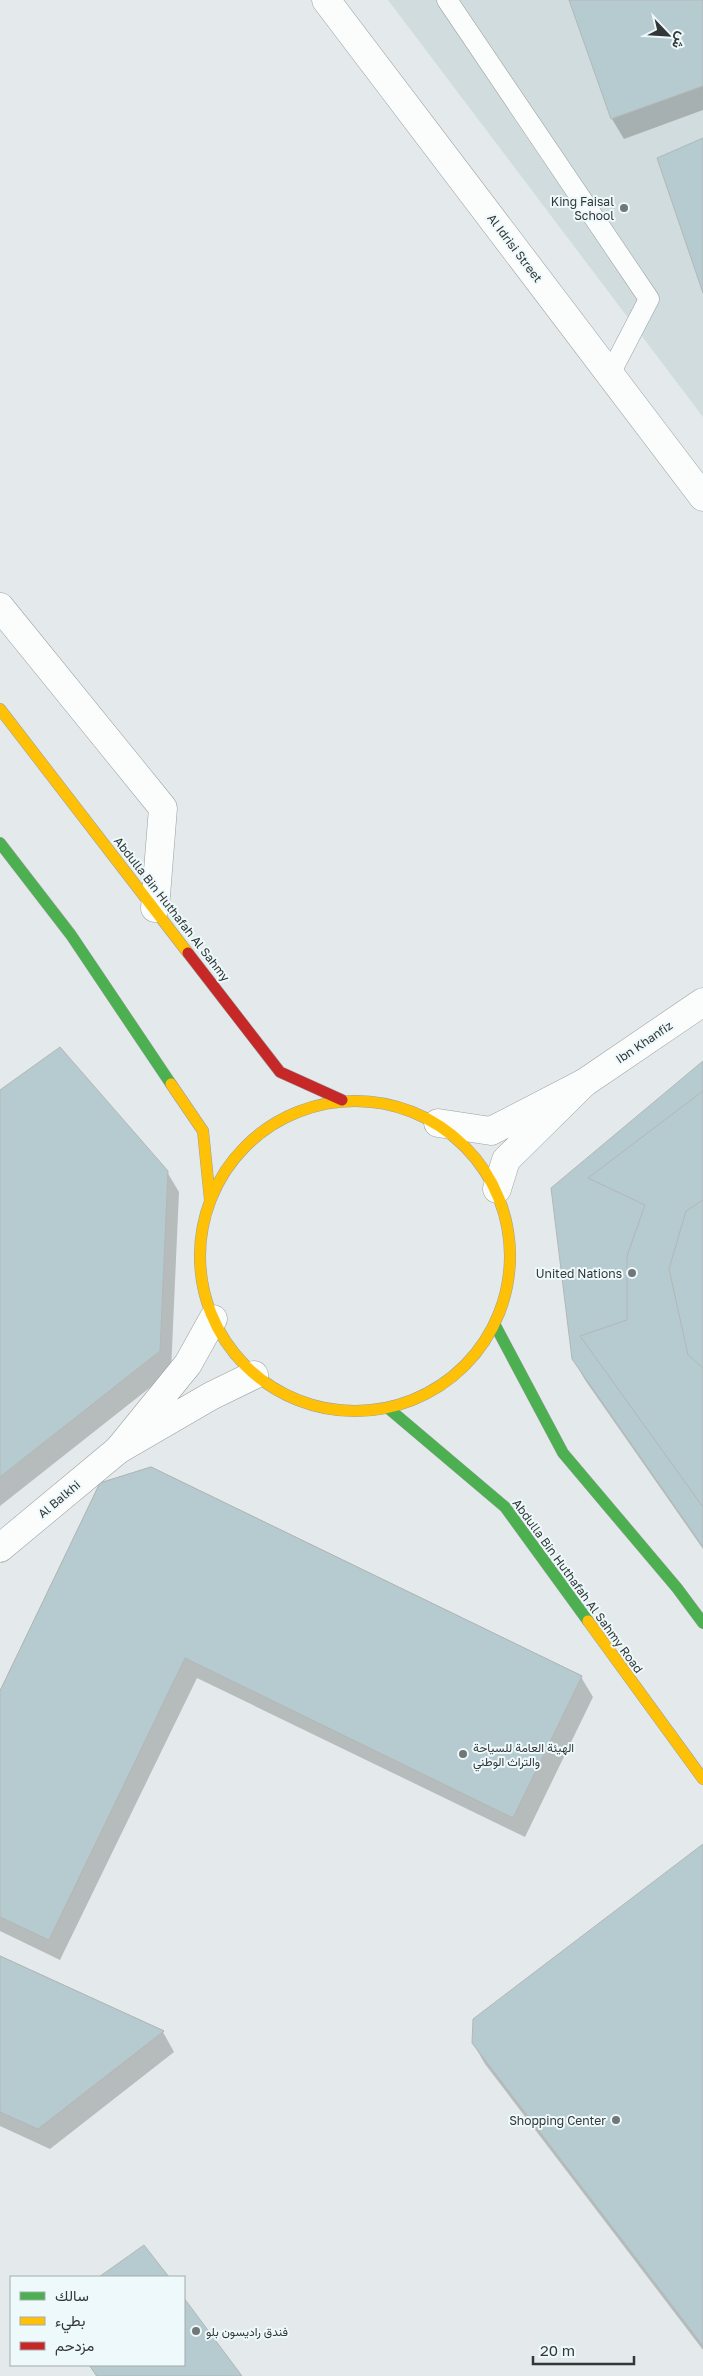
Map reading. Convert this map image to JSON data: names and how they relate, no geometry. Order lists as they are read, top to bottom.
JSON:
{
  "streets": {
    "street": [
      "Al Idrisi Street",
      "Abdulla Bin Huthafah Al Sahmy",
      "Ibn Khanfiz",
      "Al Balkhi",
      "Abdulla Bin Huthafah Al Sahmy Road"
    ]
  },
  "places": [
    "King Faisal School",
    "United Nations",
    "الهيئة العامة للسياحة والتراث الوطني",
    "Shopping Center",
    "فندق راديسون بلو"
  ],
  "legend": ["سالك", "بطيء", "مزدحم"],
  "scale_bar": "20 m",
  "north": "bottom right"
}
